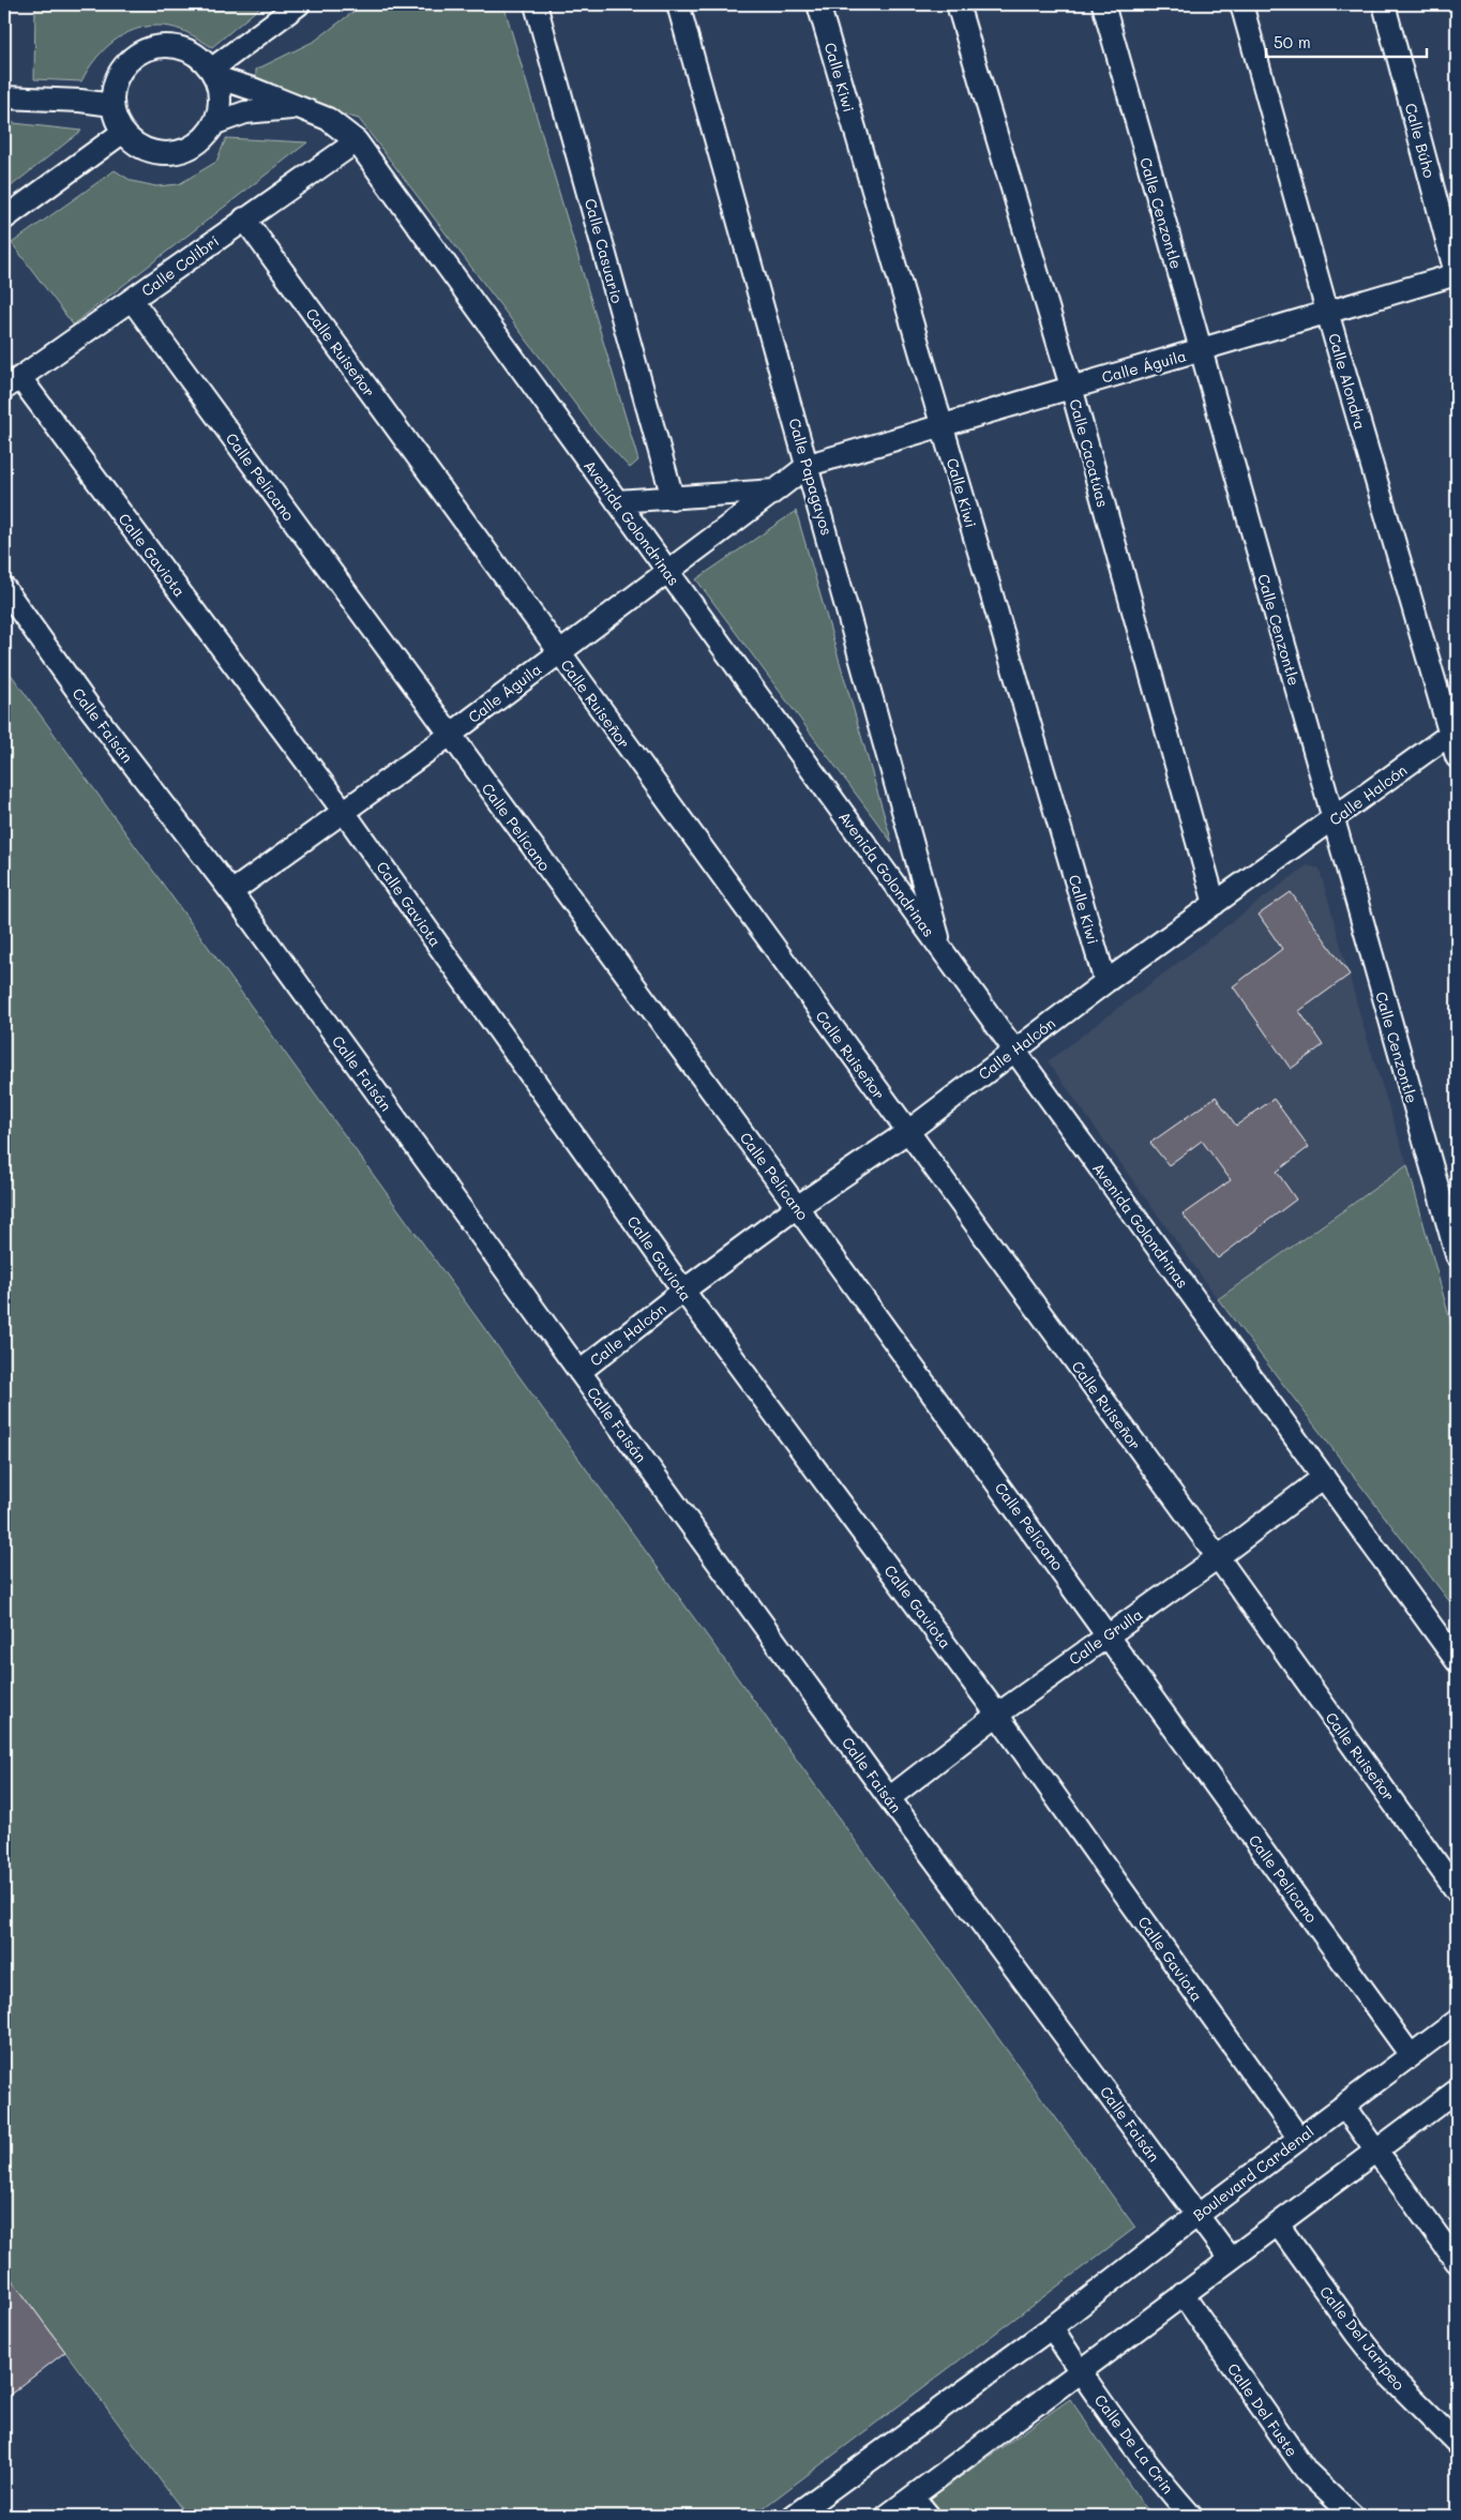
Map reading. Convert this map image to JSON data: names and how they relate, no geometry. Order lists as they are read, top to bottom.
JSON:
{
  "streets": {
    "street": [
      "Calle Kiwi",
      "Calle Búho",
      "Calle Cenzontle",
      "Calle Casuario",
      "Calle Colibrí",
      "Calle Ruiseñor",
      "Calle Águila",
      "Calle Alondra",
      "Calle Cacatúas",
      "Calle Pelícano",
      "Calle Papagayos",
      "Avenida Golondrinas",
      "Calle Gaviota",
      "Calle Faisán",
      "Calle Halcón",
      "Calle Grulla",
      "Boulevard Cardenal",
      "Calle Del Jaripeo",
      "Calle Del Fuste",
      "Calle De La Crin"
    ]
  },
  "crossings": [
    ["Calle Kiwi", "Calle Águila"],
    ["Calle Kiwi", "Calle Halcón"],
    ["Calle Búho", "Calle Águila"],
    ["Calle Cenzontle", "Calle Águila"],
    ["Calle Cenzontle", "Calle Halcón"],
    ["Calle Colibrí", "Calle Ruiseñor"],
    ["Calle Colibrí", "Calle Pelícano"],
    ["Calle Colibrí", "Avenida Golondrinas"],
    ["Calle Colibrí", "Calle Gaviota"],
    ["Calle Ruiseñor", "Calle Águila"],
    ["Calle Ruiseñor", "Calle Halcón"],
    ["Calle Ruiseñor", "Calle Grulla"],
    ["Calle Águila", "Calle Alondra"],
    ["Calle Águila", "Calle Cacatúas"],
    ["Calle Águila", "Calle Pelícano"],
    ["Calle Águila", "Calle Papagayos"],
    ["Calle Águila", "Avenida Golondrinas"],
    ["Calle Águila", "Calle Gaviota"],
    ["Calle Águila", "Calle Faisán"],
    ["Calle Alondra", "Calle Halcón"],
    ["Calle Cacatúas", "Calle Halcón"],
    ["Calle Pelícano", "Calle Halcón"],
    ["Calle Pelícano", "Calle Grulla"],
    ["Calle Pelícano", "Boulevard Cardenal"],
    ["Calle Papagayos", "Avenida Golondrinas"],
    ["Avenida Golondrinas", "Calle Halcón"],
    ["Avenida Golondrinas", "Calle Grulla"],
    ["Calle Gaviota", "Calle Halcón"],
    ["Calle Gaviota", "Calle Grulla"],
    ["Calle Gaviota", "Boulevard Cardenal"],
    ["Calle Faisán", "Calle Halcón"],
    ["Calle Faisán", "Calle Grulla"],
    ["Calle Faisán", "Boulevard Cardenal"],
    ["Boulevard Cardenal", "Calle De La Crin"]
  ],
  "scale_bar": "50 m"
}
